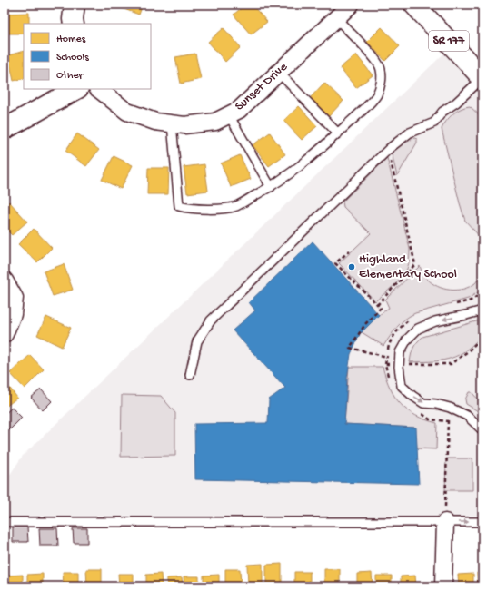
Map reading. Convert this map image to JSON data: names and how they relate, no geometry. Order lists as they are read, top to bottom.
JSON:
{
  "streets": {
    "street": ["SR 177", "Sunset Drive"]
  },
  "places": ["Highland Elementary School"],
  "legend": ["Homes", "Schools", "Other"]
}
